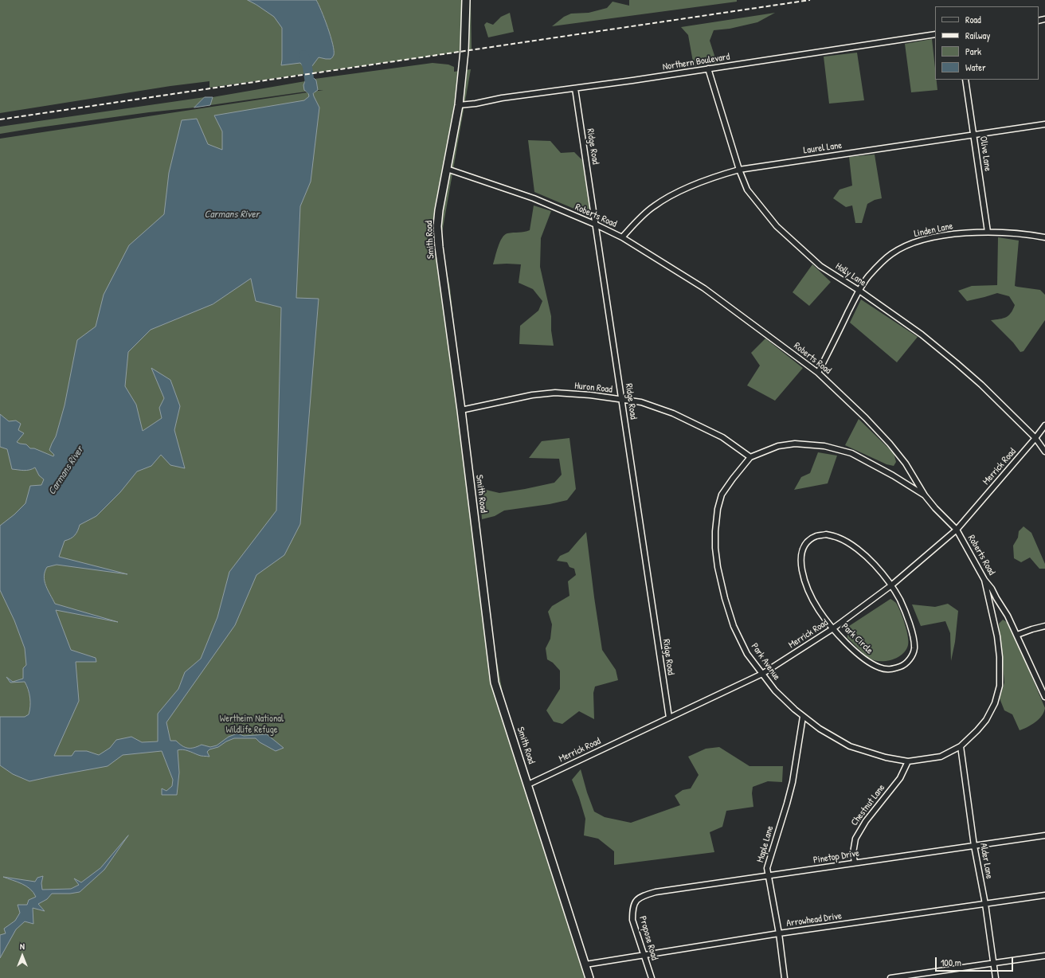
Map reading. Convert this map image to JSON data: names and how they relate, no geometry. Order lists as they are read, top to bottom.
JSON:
{
  "streets": {
    "street": [
      "Northern Boulevard",
      "Ridge Road",
      "Laurel Lane",
      "Olive Lane",
      "Roberts Road",
      "Linden Lane",
      "Smith Road",
      "Holly Lane",
      "Huron Road",
      "Merrick Road",
      "Park Circle",
      "Park Avenue",
      "Chestnut Lane",
      "Maple Lane",
      "Pinetop Drive",
      "Alder Lane",
      "Arrowhead Drive",
      "Propose Road"
    ]
  },
  "crossings": [
    ["Northern Boulevard", "Ridge Road"],
    ["Northern Boulevard", "Smith Road"],
    ["Northern Boulevard", "Holly Lane"],
    ["Ridge Road", "Roberts Road"],
    ["Ridge Road", "Huron Road"],
    ["Ridge Road", "Merrick Road"],
    ["Laurel Lane", "Olive Lane"],
    ["Laurel Lane", "Roberts Road"],
    ["Laurel Lane", "Holly Lane"],
    ["Olive Lane", "Linden Lane"],
    ["Roberts Road", "Linden Lane"],
    ["Roberts Road", "Smith Road"],
    ["Roberts Road", "Merrick Road"],
    ["Roberts Road", "Park Avenue"],
    ["Linden Lane", "Holly Lane"],
    ["Smith Road", "Huron Road"],
    ["Smith Road", "Merrick Road"],
    ["Smith Road", "Arrowhead Drive"],
    ["Holly Lane", "Merrick Road"],
    ["Huron Road", "Park Avenue"],
    ["Merrick Road", "Park Circle"],
    ["Merrick Road", "Park Avenue"],
    ["Park Avenue", "Chestnut Lane"],
    ["Park Avenue", "Maple Lane"],
    ["Park Avenue", "Alder Lane"],
    ["Chestnut Lane", "Pinetop Drive"],
    ["Maple Lane", "Pinetop Drive"],
    ["Maple Lane", "Arrowhead Drive"],
    ["Pinetop Drive", "Alder Lane"],
    ["Pinetop Drive", "Propose Road"],
    ["Alder Lane", "Arrowhead Drive"],
    ["Arrowhead Drive", "Propose Road"]
  ],
  "water": ["Carmans River"],
  "parks": ["Wertheim National Wildlife Refuge"],
  "legend": [
    "Road",
    "Railway",
    "Park",
    "Water"
  ],
  "scale_bar": "100 m",
  "north": "top"
}
